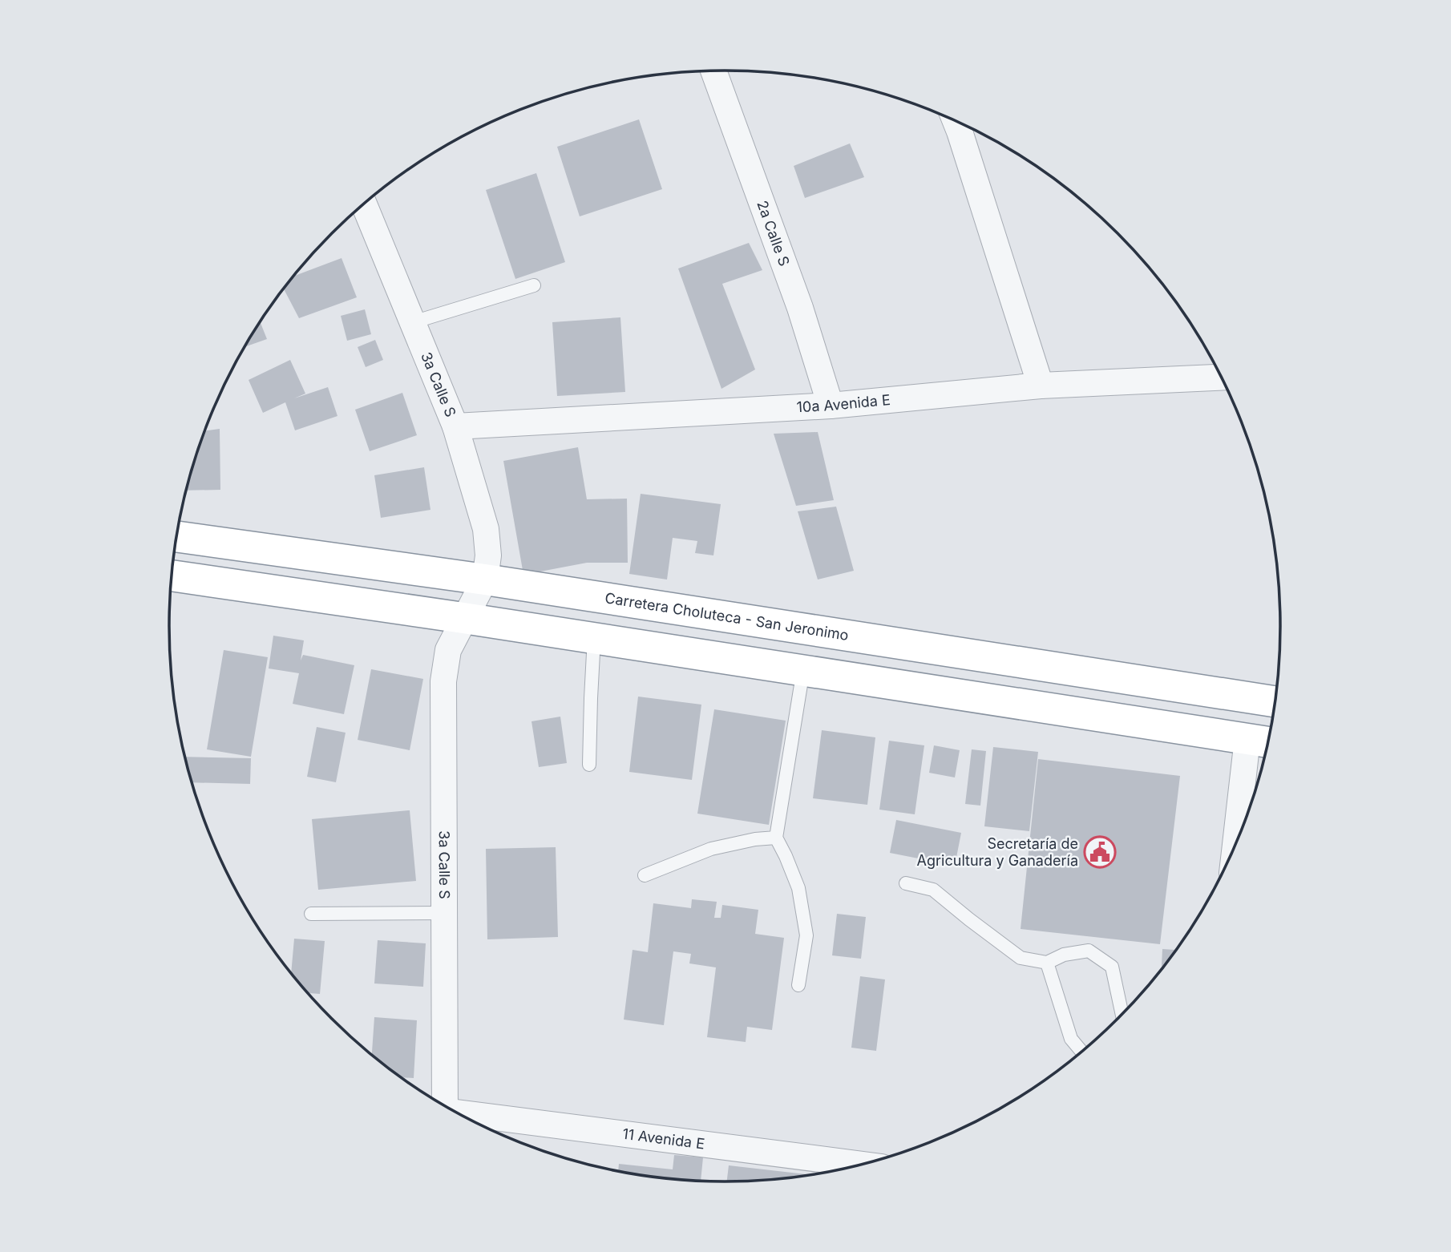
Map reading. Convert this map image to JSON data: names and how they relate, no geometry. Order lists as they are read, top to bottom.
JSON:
{
  "streets": {
    "highway": ["Carretera Choluteca - San Jeronimo"],
    "street": [
      "2a Calle S",
      "3a Calle S",
      "10a Avenida E",
      "11 Avenida E"
    ]
  },
  "crossings": [
    ["2a Calle S", "10a Avenida E"],
    ["3a Calle S", "10a Avenida E"],
    ["3a Calle S", "Carretera Choluteca - San Jeronimo"]
  ],
  "places": {
    "public building": ["Secretaría de Agricultura y Ganadería"]
  }
}
